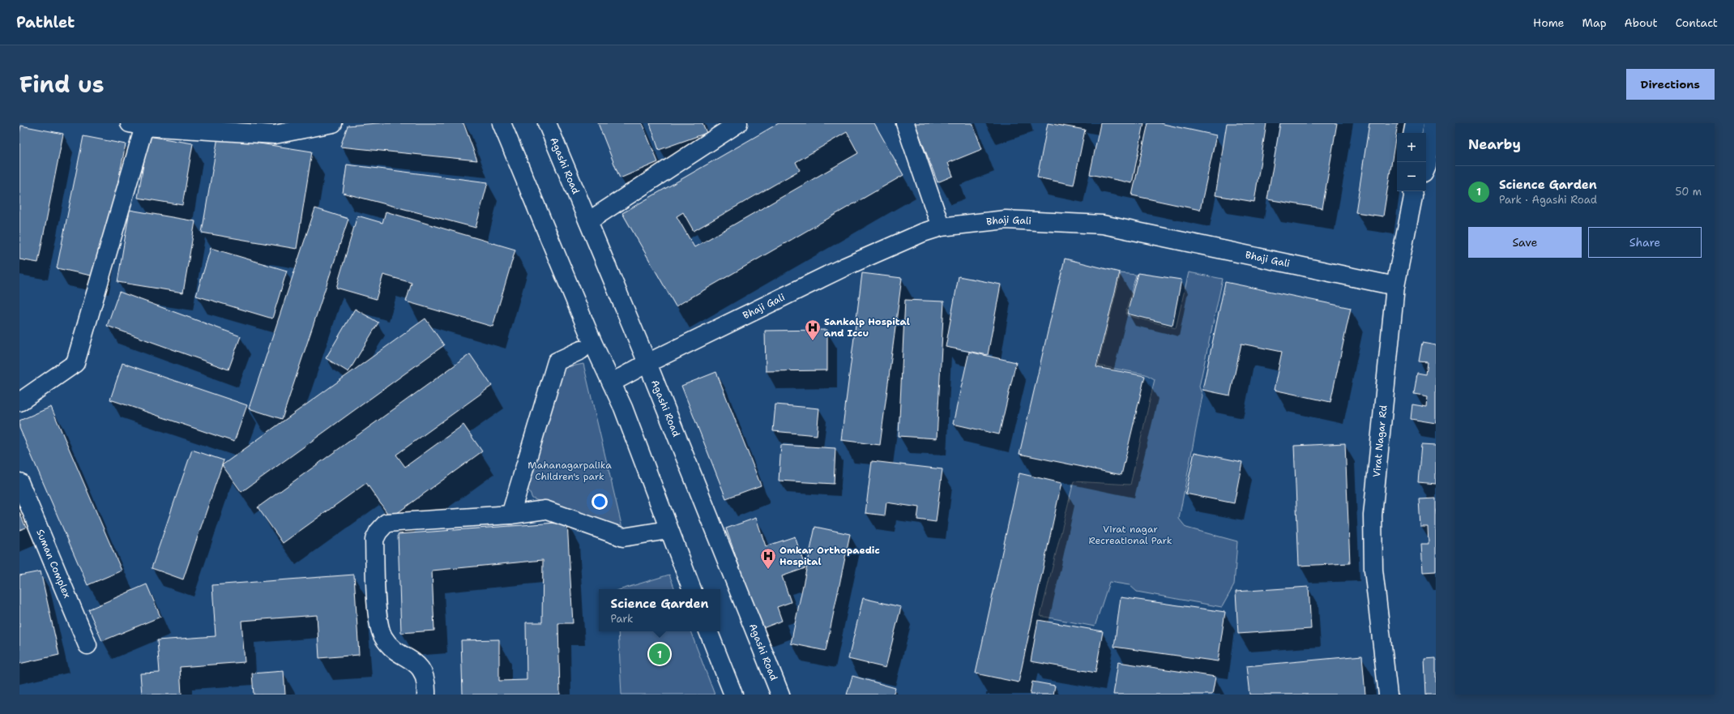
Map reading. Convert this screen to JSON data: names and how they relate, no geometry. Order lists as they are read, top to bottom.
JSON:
{
  "streets": {
    "street": [
      "Agashi Road",
      "Bhaji Gali",
      "Virat Nagar Rd",
      "Suman Complex"
    ]
  },
  "crossings": [
    ["Agashi Road", "Bhaji Gali"],
    ["Bhaji Gali", "Virat Nagar Rd"]
  ],
  "parks": ["Mahanagarpalika Children's park", "Virat nagar Recreational Park"],
  "places": {
    "hospital": ["Sankalp Hospital and Iccu", "Omkar Orthopaedic Hospital"]
  },
  "page": {
    "header": "Pathlet",
    "nav": [
      "Home",
      "Map",
      "About",
      "Contact"
    ],
    "title": "Find us",
    "buttons": [
      "Directions",
      ["Save", "Share"]
    ],
    "heading": "Nearby",
    "map_buttons": ["+", "−"],
    "list": [
      {
        "mark": "1",
        "name": "Science Garden",
        "note": "Park · Agashi Road",
        "value": "50 m"
      }
    ],
    "popup": ["Science Garden", "Park"],
    "pins": "1"
  }
}
